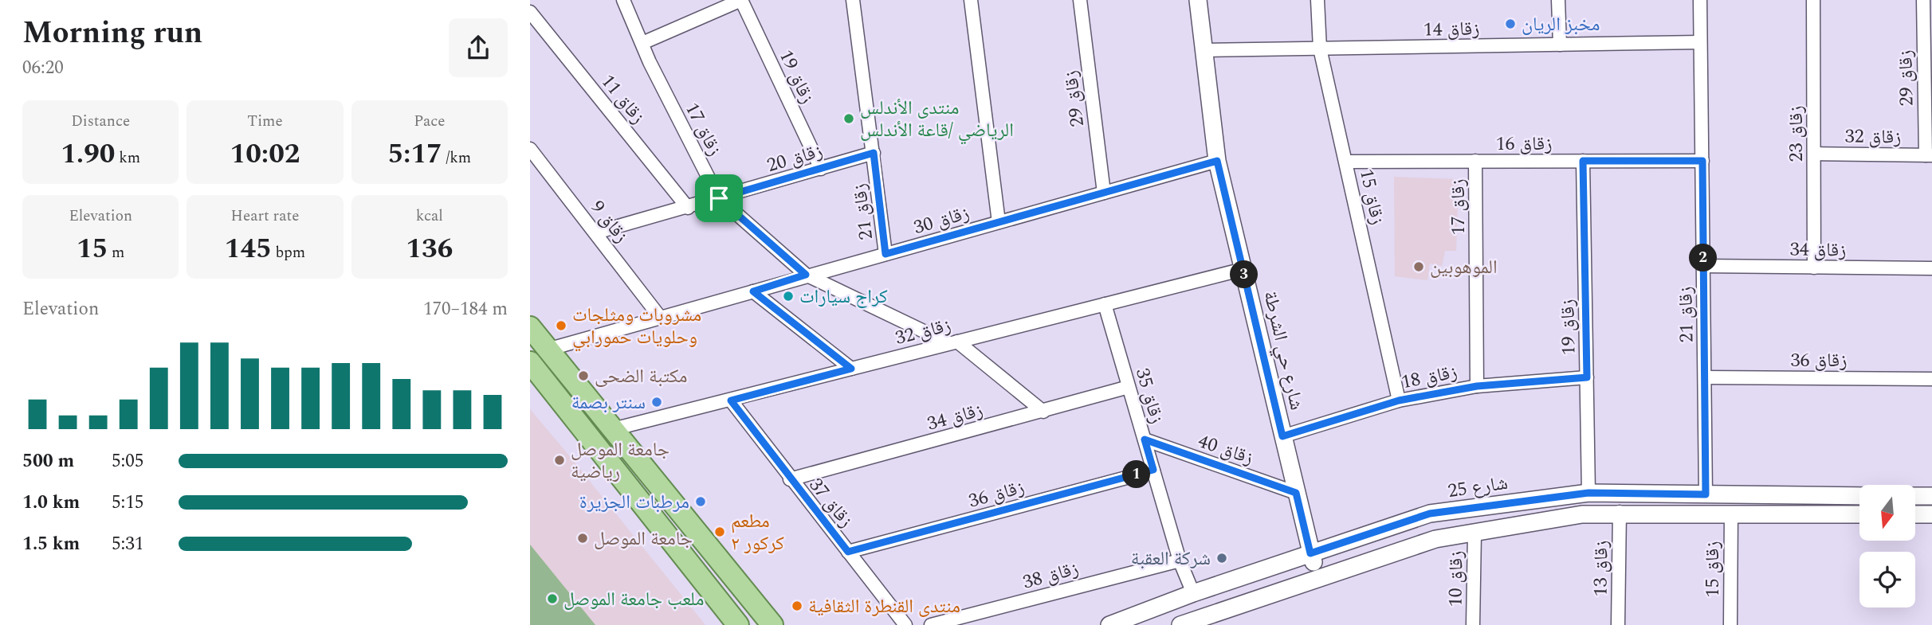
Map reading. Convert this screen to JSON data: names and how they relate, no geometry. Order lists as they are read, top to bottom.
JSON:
{
  "streets": {
    "street": [
      "زقاق 14",
      "زقاق 19",
      "زقاق 29",
      "زقاق 11",
      "زقاق 17",
      "زقاق 23",
      "زقاق 32",
      "زقاق 16",
      "زقاق 20",
      "زقاق 15",
      "زقاق 21",
      "زقاق 30",
      "زقاق 9",
      "زقاق 34",
      "شارع حي الشرطة",
      "زقاق 36",
      "زقاق 18",
      "زقاق 35",
      "زقاق 40",
      "شارع 25",
      "زقاق 37",
      "زقاق 13",
      "زقاق 38",
      "زقاق 10"
    ]
  },
  "crossings": [
    ["زقاق 14", "زقاق 15"],
    ["زقاق 14", "زقاق 21"],
    ["زقاق 14", "شارع حي الشرطة"],
    ["زقاق 19", "زقاق 16"],
    ["زقاق 19", "زقاق 20"],
    ["زقاق 19", "زقاق 18"],
    ["زقاق 19", "شارع 25"],
    ["زقاق 29", "زقاق 32"],
    ["زقاق 29", "زقاق 30"],
    ["زقاق 11", "زقاق 20"],
    ["زقاق 17", "زقاق 32"],
    ["زقاق 17", "زقاق 16"],
    ["زقاق 17", "زقاق 20"],
    ["زقاق 17", "زقاق 30"],
    ["زقاق 17", "زقاق 34"],
    ["زقاق 17", "زقاق 18"],
    ["زقاق 23", "زقاق 32"],
    ["زقاق 23", "زقاق 34"],
    ["زقاق 32", "شارع حي الشرطة"],
    ["زقاق 32", "زقاق 35"],
    ["زقاق 32", "زقاق 37"],
    ["زقاق 16", "زقاق 15"],
    ["زقاق 16", "زقاق 21"],
    ["زقاق 20", "زقاق 21"],
    ["زقاق 20", "زقاق 9"],
    ["زقاق 15", "زقاق 18"],
    ["زقاق 21", "زقاق 30"],
    ["زقاق 21", "زقاق 34"],
    ["زقاق 21", "زقاق 36"],
    ["زقاق 21", "شارع 25"],
    ["زقاق 30", "زقاق 9"],
    ["زقاق 30", "شارع حي الشرطة"],
    ["زقاق 34", "زقاق 35"],
    ["زقاق 34", "زقاق 37"],
    ["شارع حي الشرطة", "زقاق 18"],
    ["شارع حي الشرطة", "زقاق 40"],
    ["شارع حي الشرطة", "شارع 25"],
    ["زقاق 36", "زقاق 35"],
    ["زقاق 36", "زقاق 37"],
    ["زقاق 35", "زقاق 40"],
    ["زقاق 35", "شارع 25"],
    ["زقاق 35", "زقاق 38"]
  ],
  "places": [
    "مخبز الريان",
    "منتدى الأندلس الرياضي /قاعة الأندلس",
    "الموهوبين",
    "كراج سيارات",
    "مشروبات ومثلجات وحلويات حمورابي",
    "مكتبة الضحى",
    "سنتر بصمة",
    "جامعة الموصل رياضية",
    "مرطبات الجزيرة",
    "مطعم كركور ٢",
    "جامعة الموصل",
    "شركة العقبة",
    "ملعب جامعة الموصل",
    "منتدى القنطرة الثقافية"
  ],
  "north": "bottom",
  "page": {
    "heading": ["Morning run", "06:20"],
    "stats": [
      ["Distance", "1.90 km"],
      ["Time", "10:02"],
      ["Pace", "5:17 /km"],
      ["Elevation", "15 m"],
      ["Heart rate", "145 bpm"],
      ["kcal", "136"]
    ],
    "pins": ["2", "3", "1"],
    "chart": ["Elevation", "170–184 m"],
    "list": [
      {
        "name": "500 m",
        "note": "5:05"
      },
      {
        "name": "1.0 km",
        "note": "5:15"
      },
      {
        "name": "1.5 km",
        "note": "5:31"
      }
    ]
  }
}
